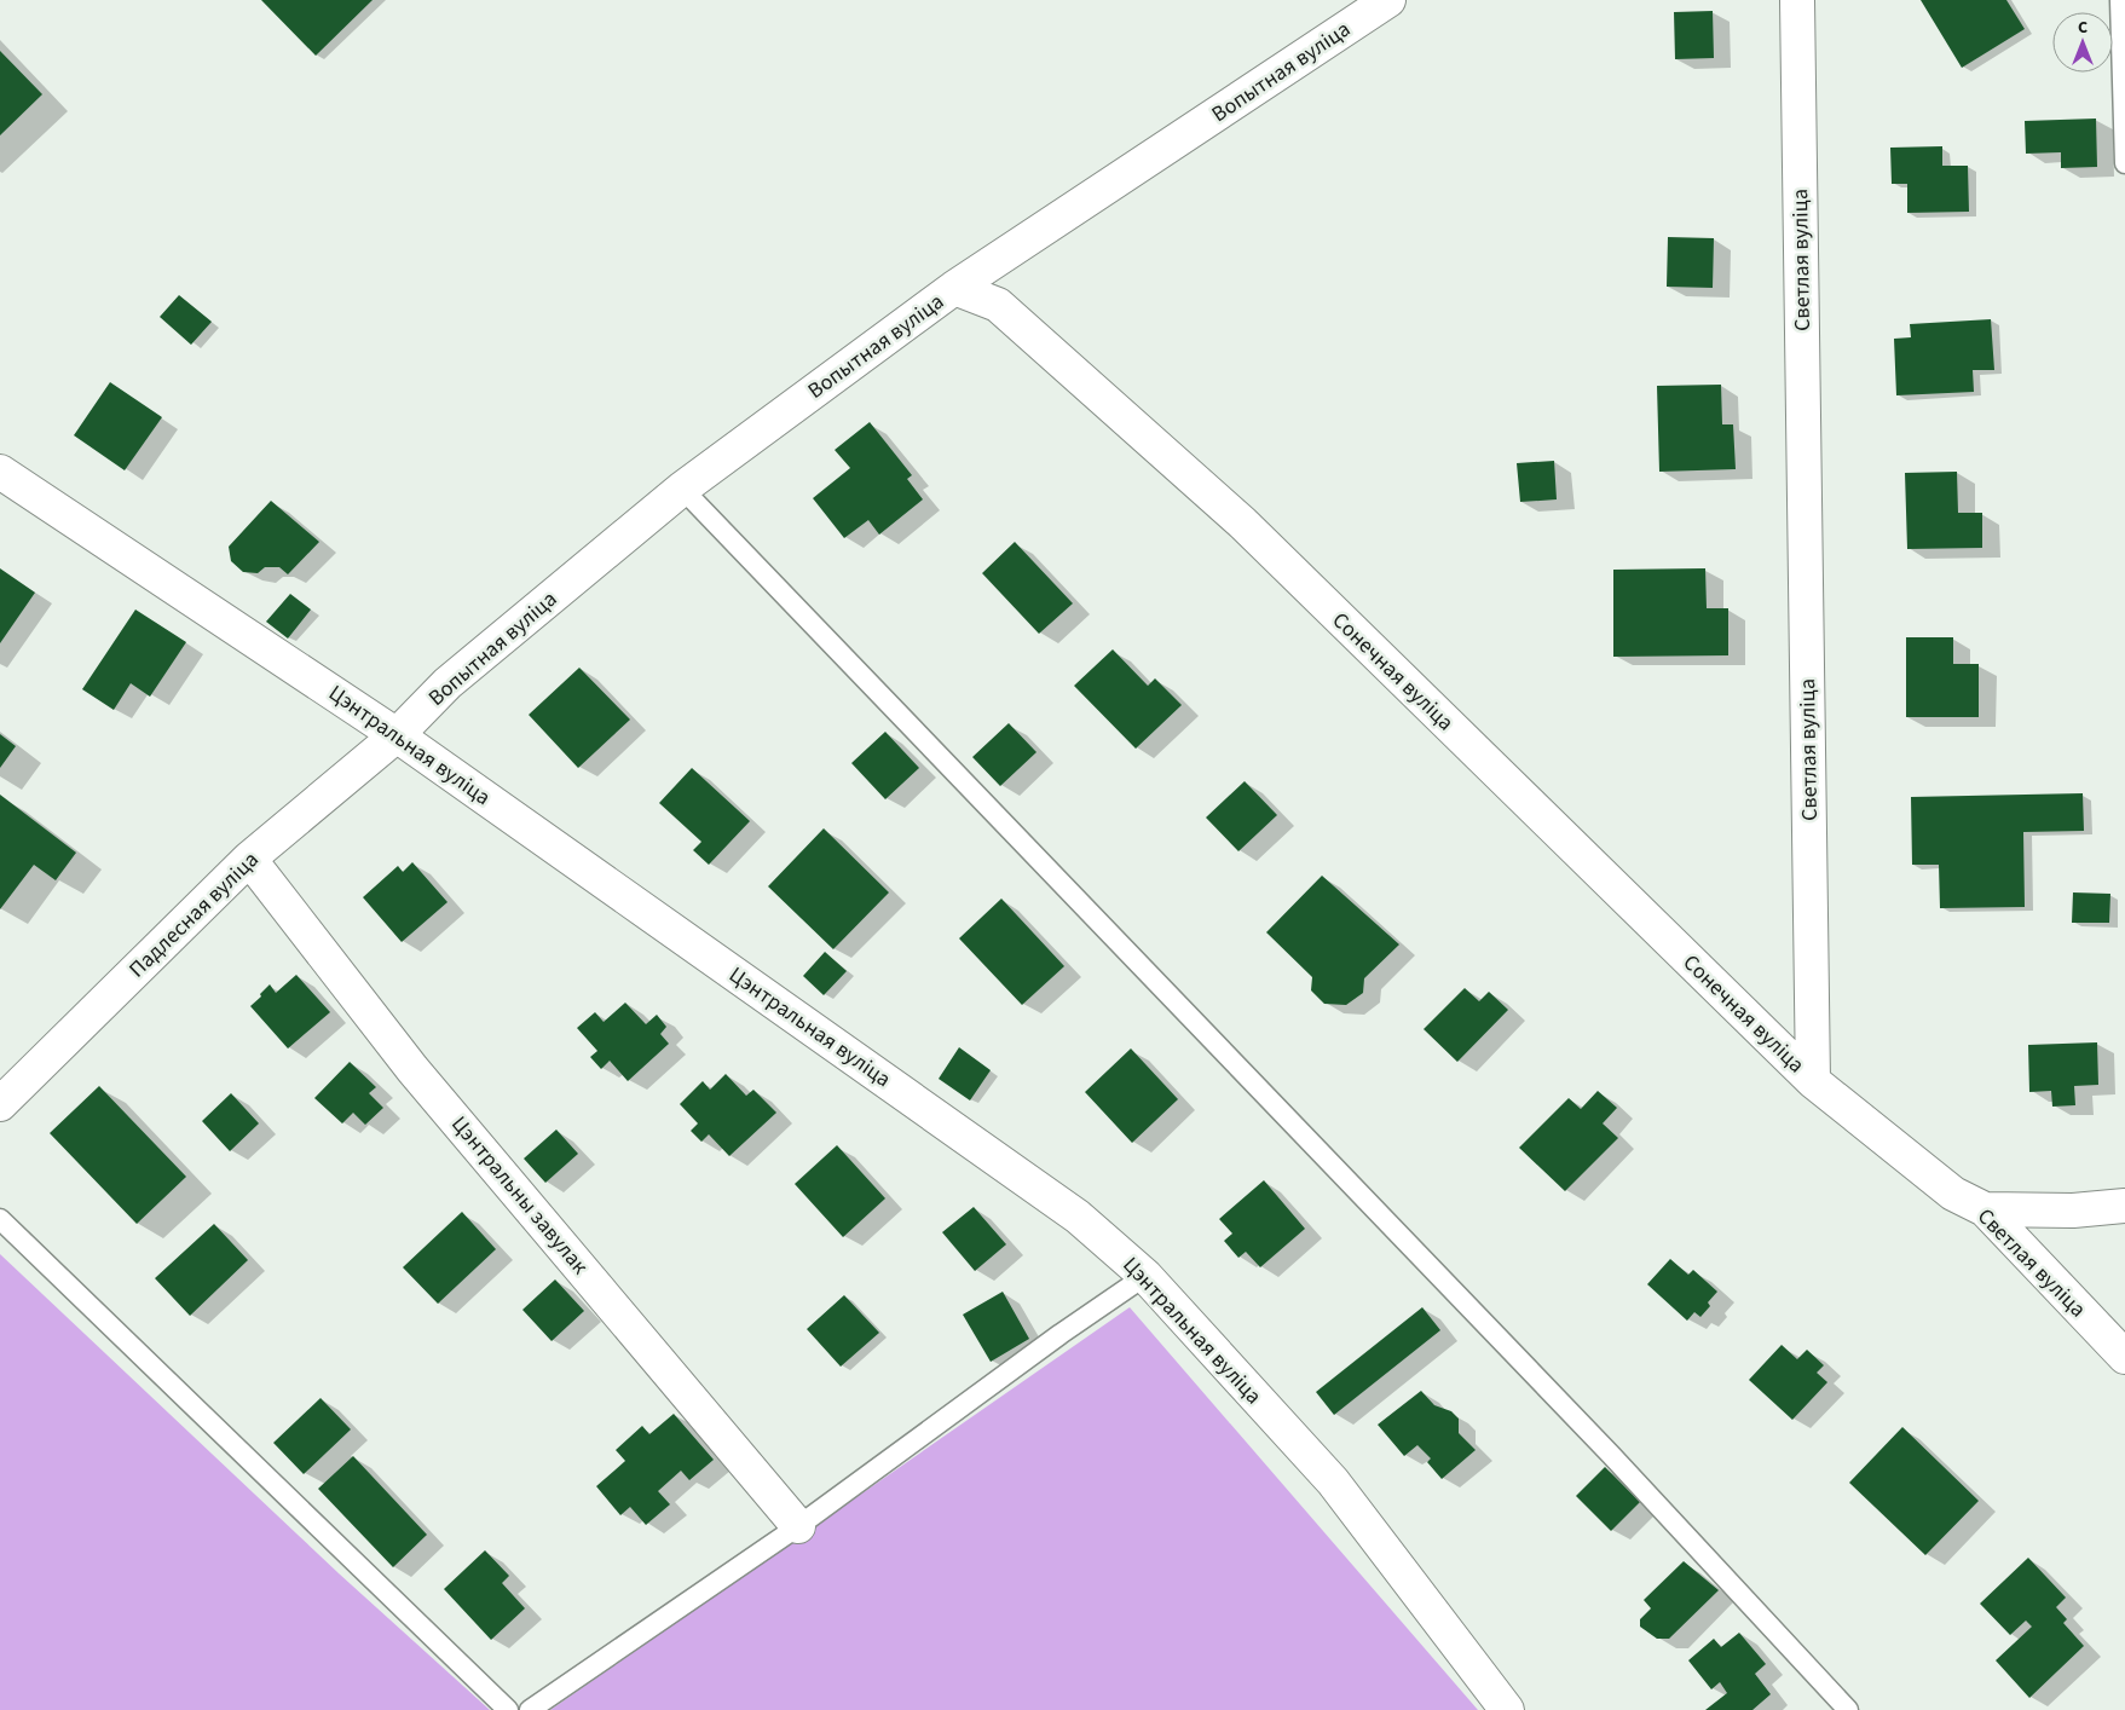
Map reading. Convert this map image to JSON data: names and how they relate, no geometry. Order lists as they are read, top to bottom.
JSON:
{
  "streets": {
    "street": [
      "Вопытная вуліца",
      "Светлая вуліца",
      "Сонечная вуліца",
      "Цэнтральная вуліца",
      "Падлесная вуліца",
      "Цэнтральны завулак"
    ]
  },
  "crossings": [
    ["Вопытная вуліца", "Сонечная вуліца"],
    ["Вопытная вуліца", "Цэнтральная вуліца"],
    ["Вопытная вуліца", "Падлесная вуліца"],
    ["Светлая вуліца", "Сонечная вуліца"],
    ["Цэнтральная вуліца", "Падлесная вуліца"],
    ["Падлесная вуліца", "Цэнтральны завулак"]
  ],
  "north": "top"
}
